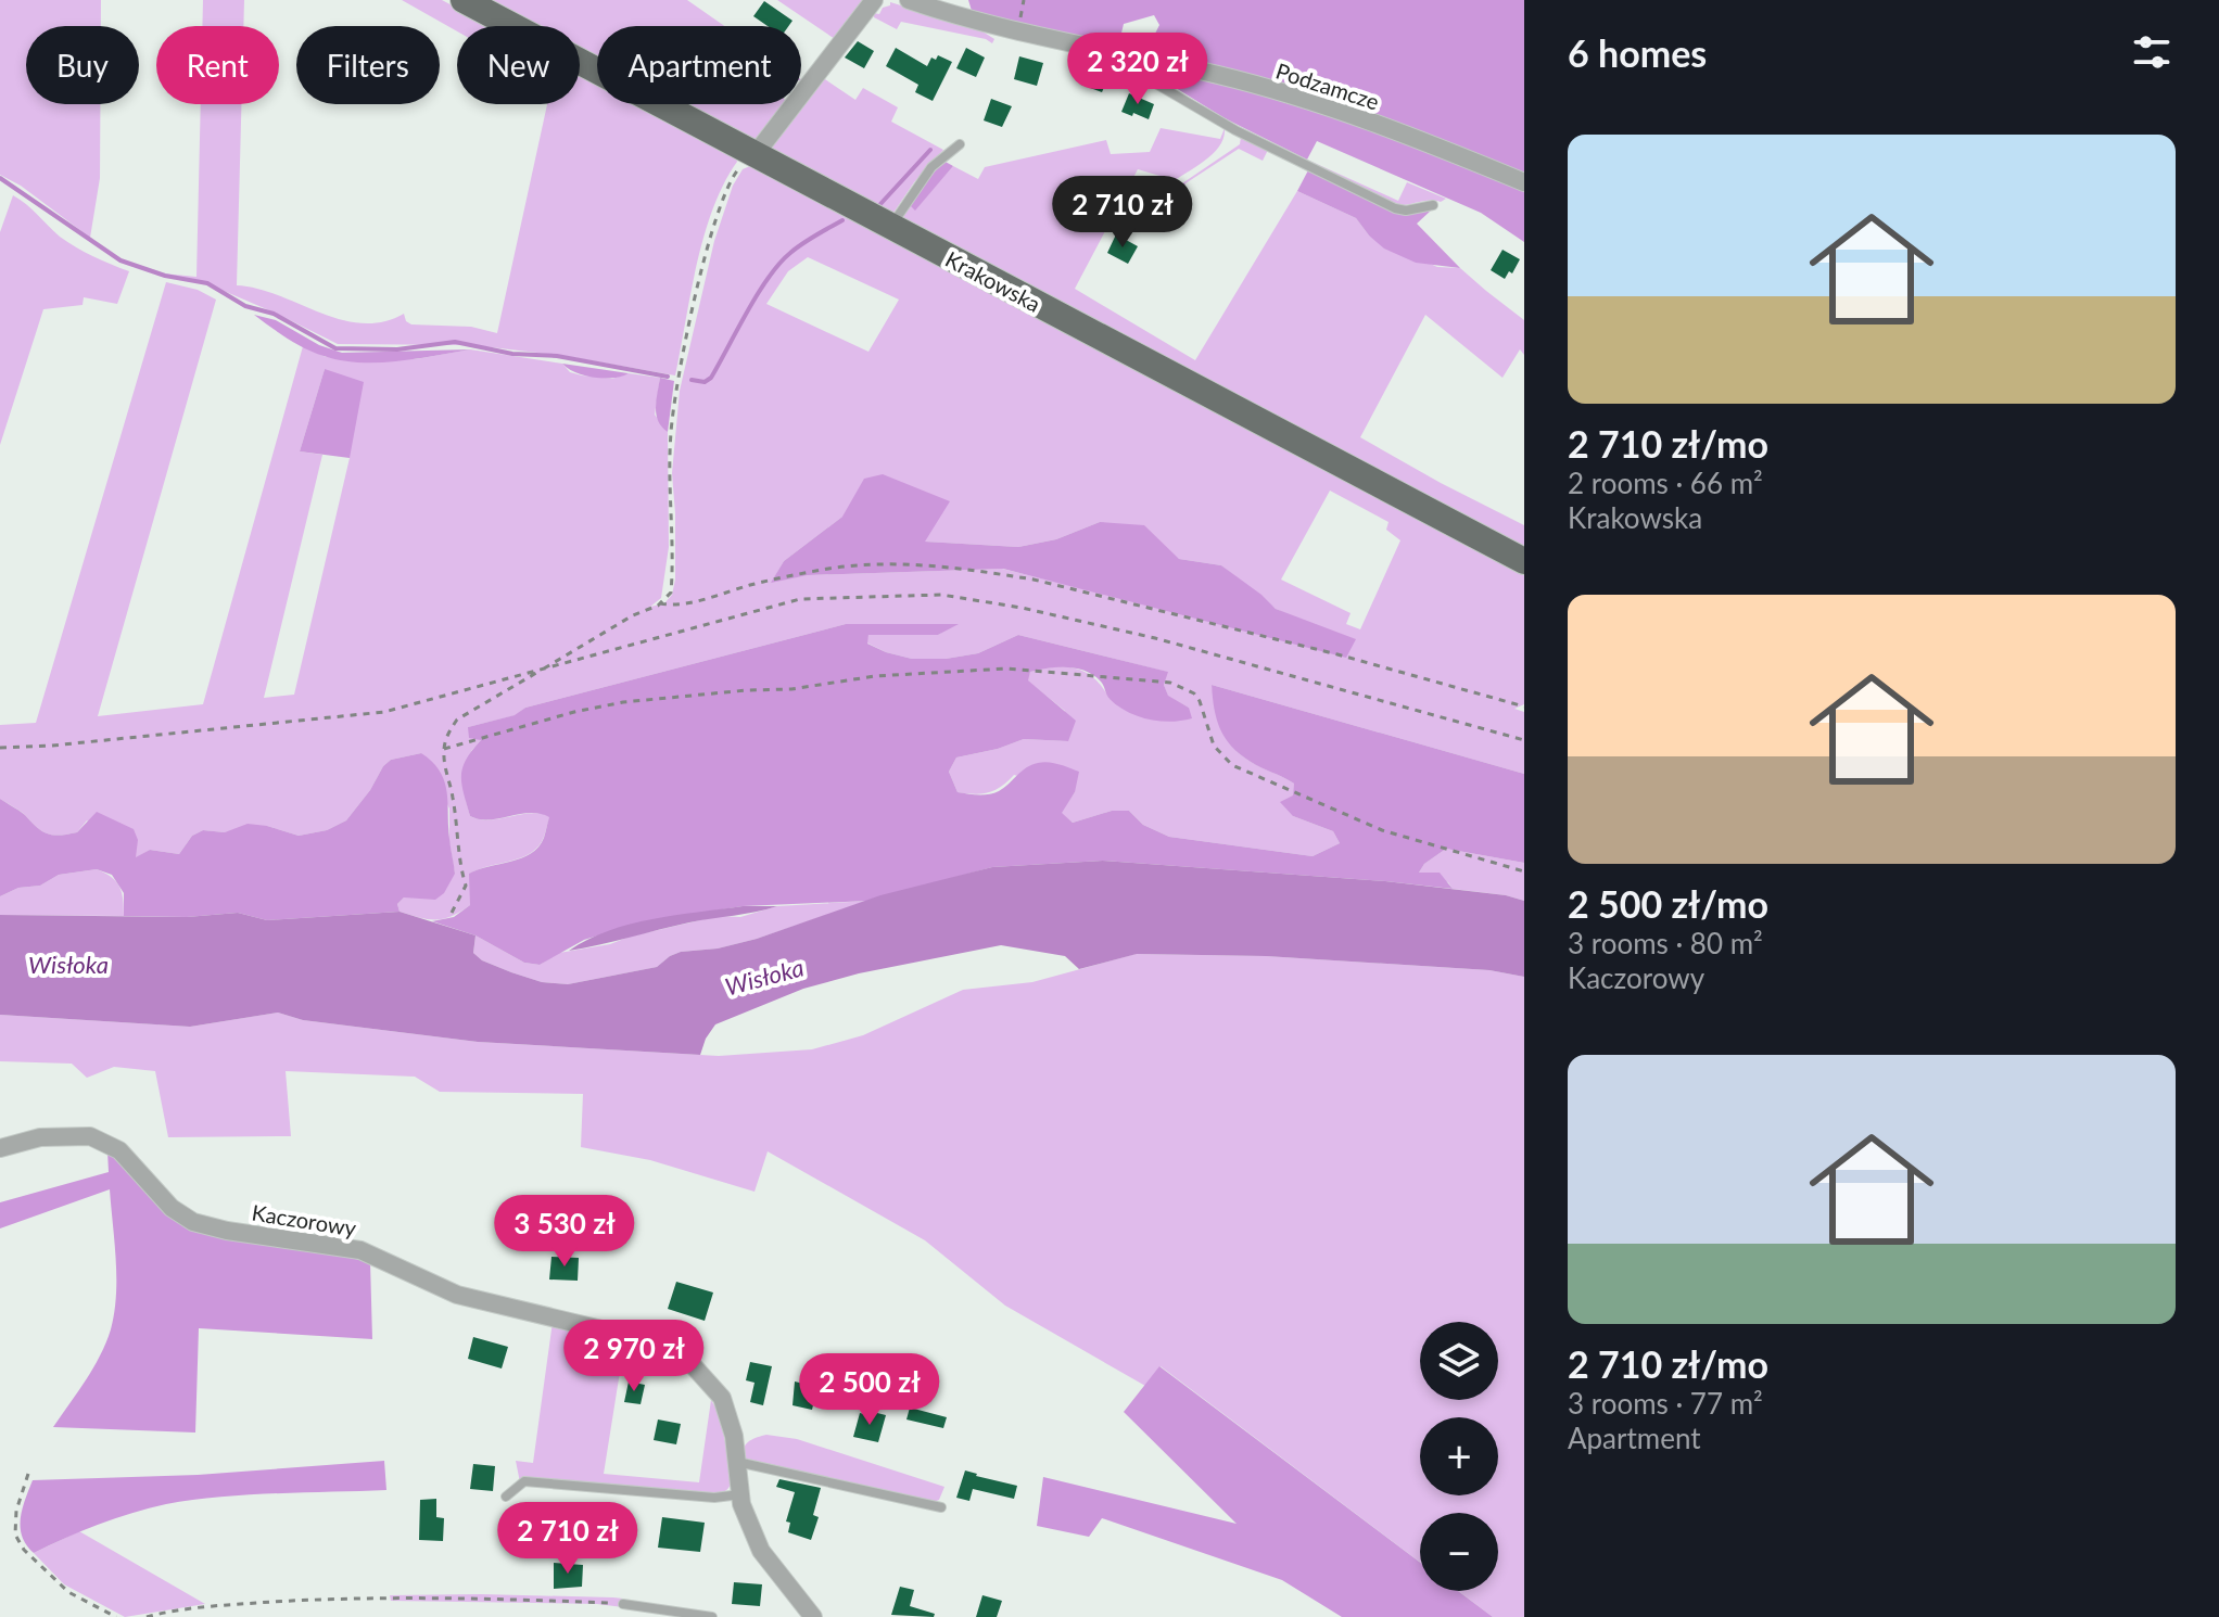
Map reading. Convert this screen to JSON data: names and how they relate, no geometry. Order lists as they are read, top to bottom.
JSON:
{
  "streets": {
    "main road": ["Krakowska"],
    "street": ["Podzamcze", "Kaczorowy"]
  },
  "water": ["Wisłoka"],
  "page": {
    "heading": "6 homes",
    "chip": [
      "Buy",
      "Rent",
      "Filters",
      "New",
      "Apartment"
    ],
    "price": [
      "2 320 zł",
      "2 710 zł",
      "3 530 zł",
      "2 970 zł",
      "2 500 zł",
      "2 710 zł"
    ],
    "list": [
      {
        "name": "2 710 zł/mo",
        "note": "2 rooms · 66 m² · Krakowska"
      },
      {
        "name": "2 500 zł/mo",
        "note": "3 rooms · 80 m² · Kaczorowy"
      },
      {
        "name": "2 710 zł/mo",
        "note": "3 rooms · 77 m² · Apartment"
      }
    ],
    "map_buttons": ["+", "−"]
  }
}
